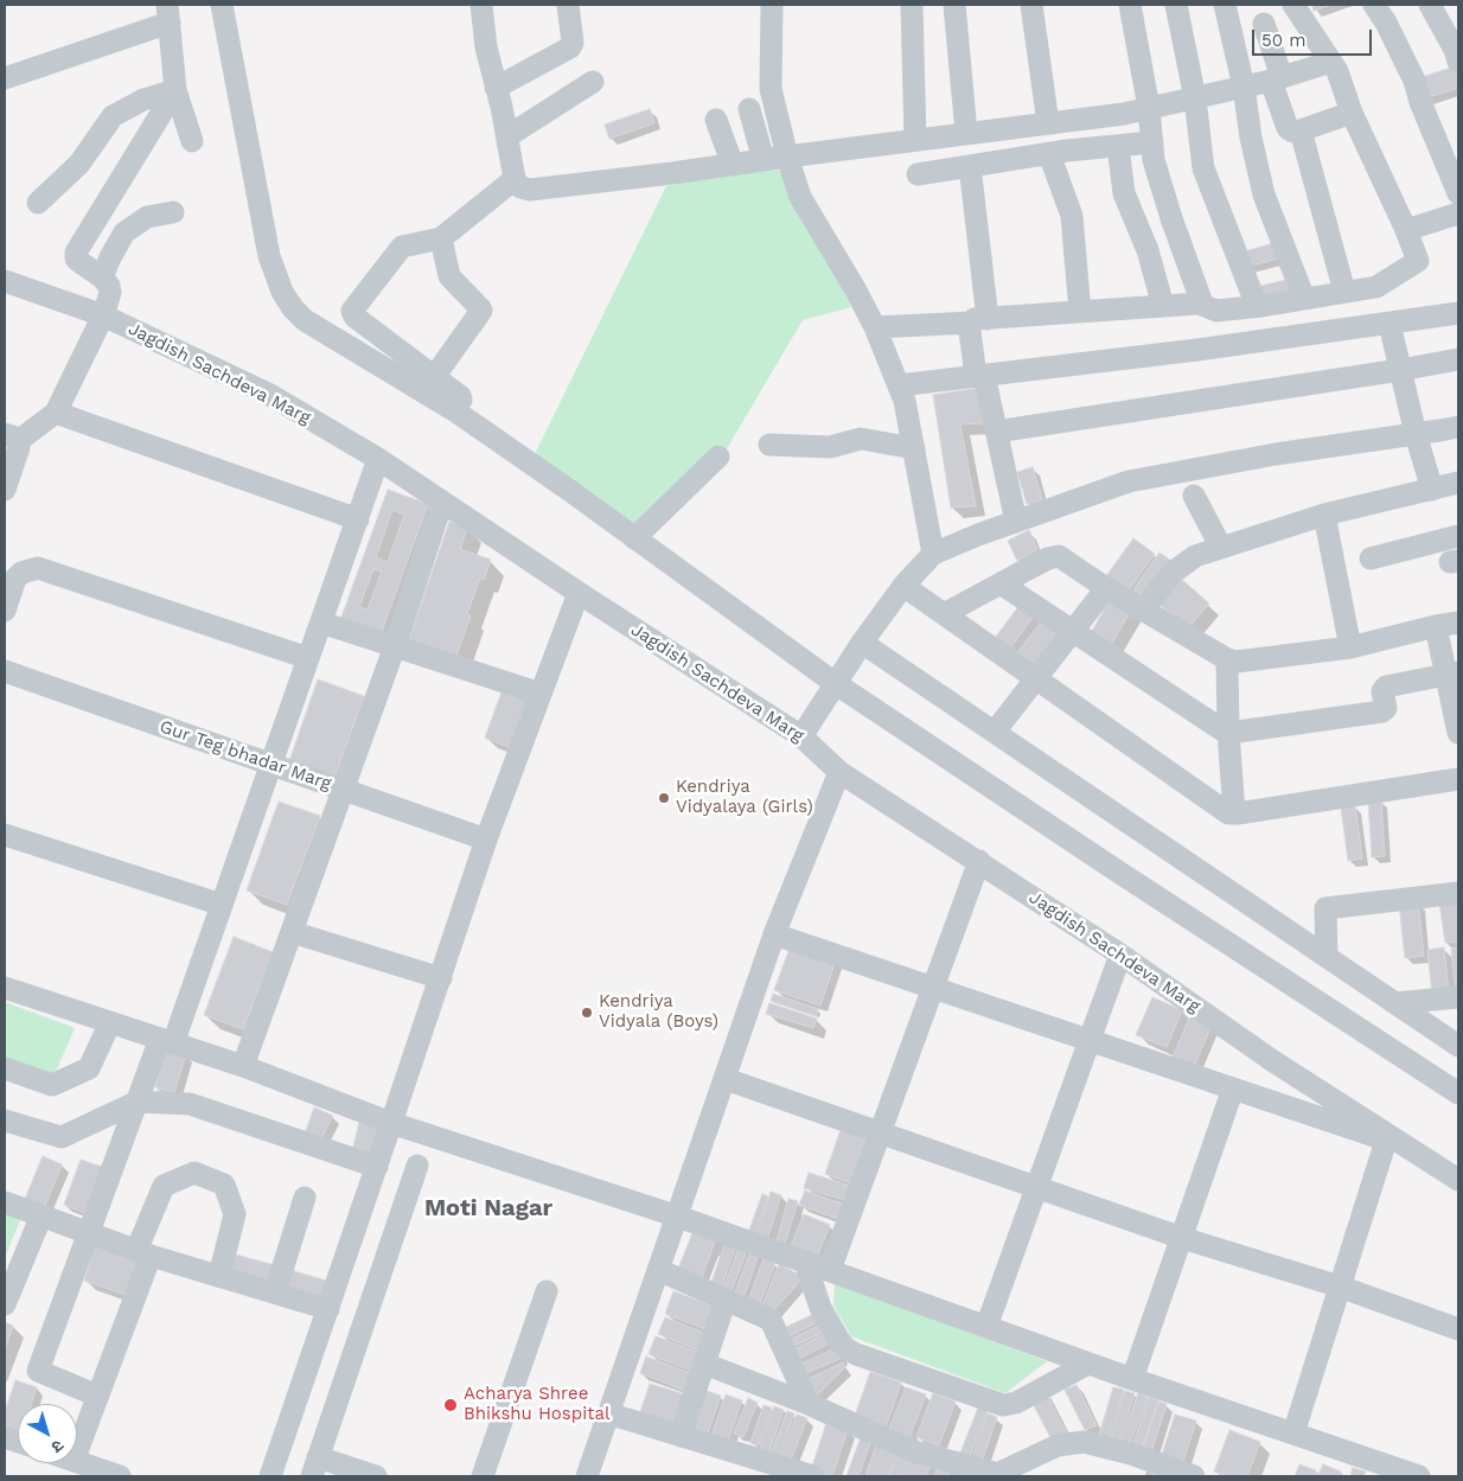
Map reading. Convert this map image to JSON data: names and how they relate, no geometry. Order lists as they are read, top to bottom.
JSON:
{
  "streets": {
    "street": ["Jagdish Sachdeva Marg", "Gur Teg bhadar Marg"]
  },
  "districts": ["Moti Nagar"],
  "places": ["Kendriya Vidyalaya (Girls)", "Kendriya Vidyala (Boys)", "Acharya Shree Bhikshu Hospital"],
  "scale_bar": "50 m",
  "north": "bottom right"
}
